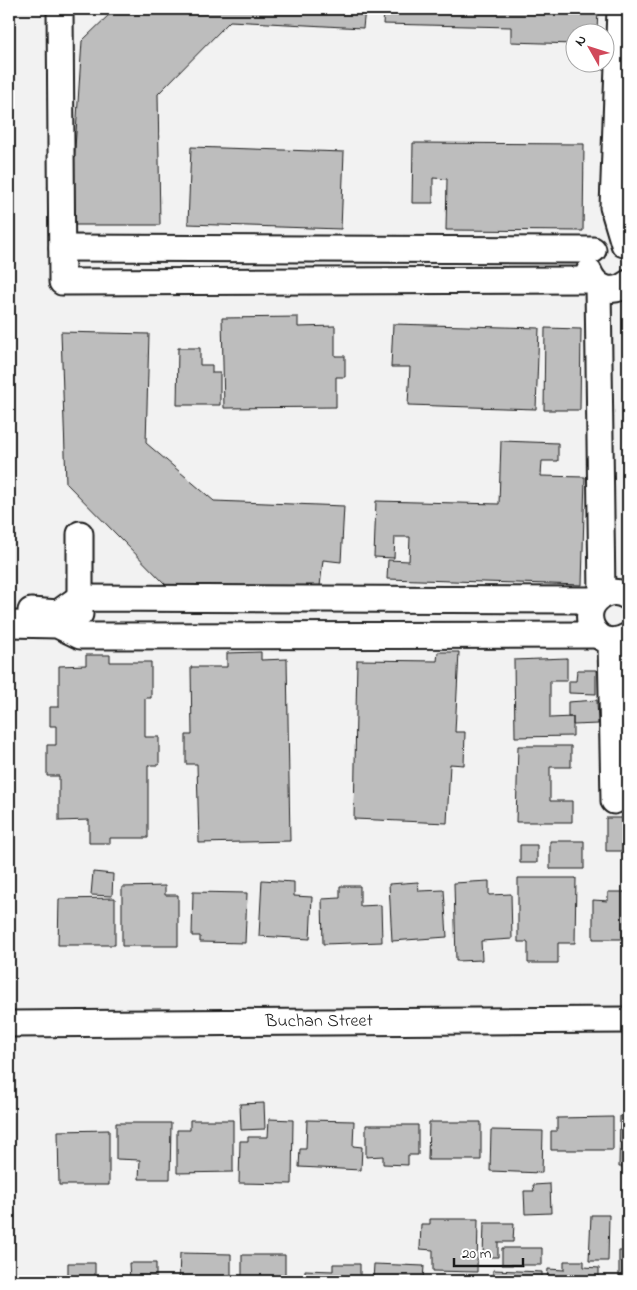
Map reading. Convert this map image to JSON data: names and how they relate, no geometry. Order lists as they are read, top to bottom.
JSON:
{
  "streets": {
    "street": ["Buchan Street"]
  },
  "scale_bar": "20 m",
  "north": "top left"
}
